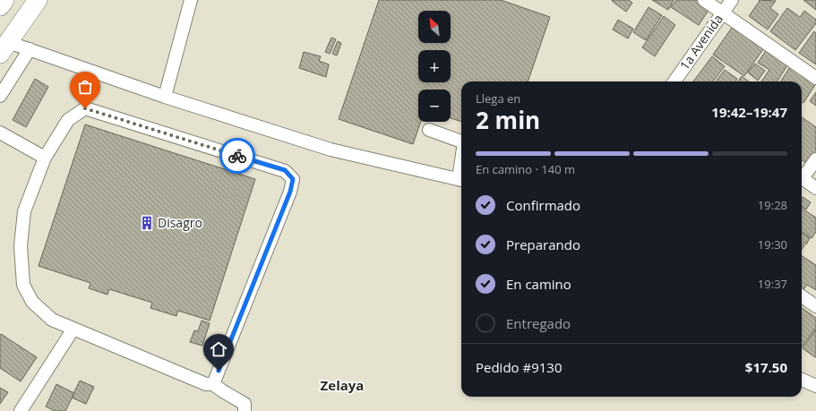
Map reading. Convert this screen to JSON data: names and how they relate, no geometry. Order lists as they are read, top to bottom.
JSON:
{
  "streets": {
    "street": ["1a Avenida"]
  },
  "districts": ["Zelaya"],
  "places": {
    "building": ["Disagro"]
  },
  "north": "top left",
  "page": {
    "map_buttons": ["+", "−"],
    "heading": ["2 min", "Llega en", "19:42–19:47"],
    "panel": ["Pedido #9130", "$17.50"],
    "bar": "En camino · 140 m",
    "list": [
      ["Confirmado", "19:28"],
      ["Preparando", "19:30"],
      ["En camino", "19:37"],
      "Entregado"
    ]
  }
}
